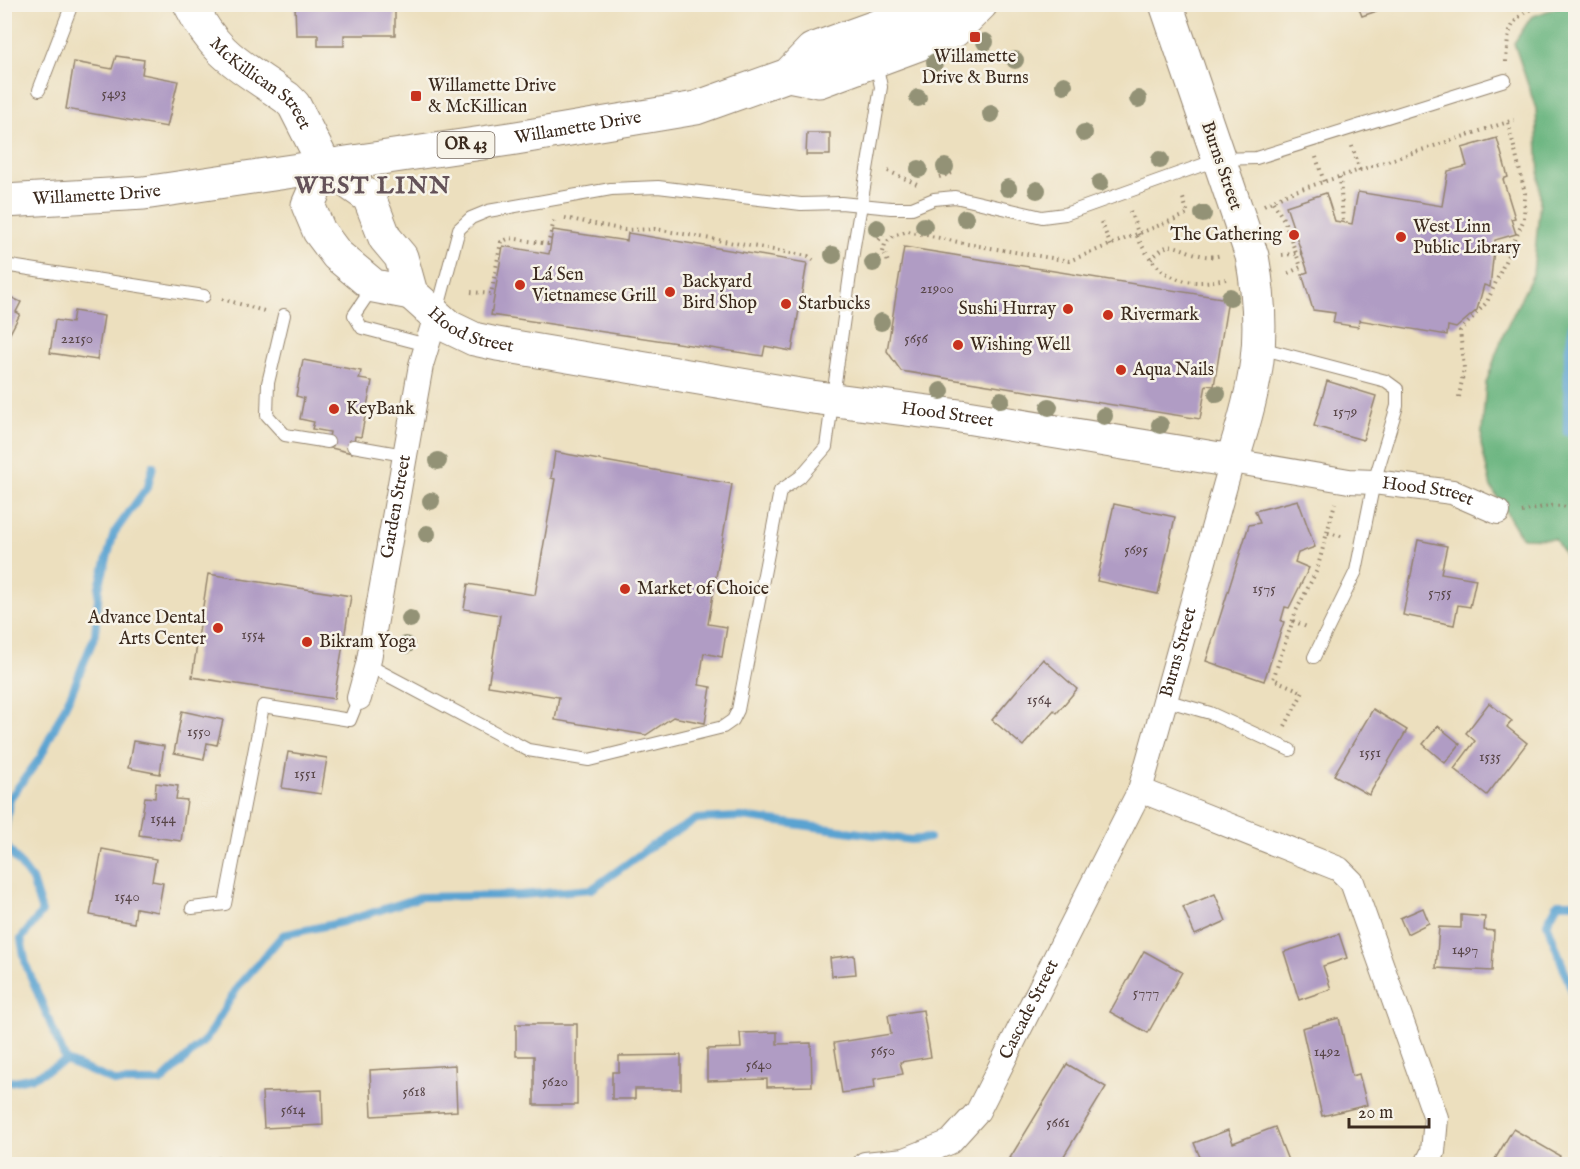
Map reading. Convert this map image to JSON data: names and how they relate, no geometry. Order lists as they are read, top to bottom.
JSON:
{
  "streets": {
    "street": [
      "McKillican Street",
      "Willamette Drive",
      "OR 43",
      "Burns Street",
      "Hood Street",
      "Garden Street",
      "Cascade Street"
    ]
  },
  "crossings": [
    ["McKillican Street", "Willamette Drive"],
    ["McKillican Street", "Hood Street"],
    ["Willamette Drive", "Hood Street"],
    ["Burns Street", "Hood Street"],
    ["Burns Street", "Cascade Street"],
    ["Hood Street", "Garden Street"]
  ],
  "districts": ["WEST LINN"],
  "places": {
    "transit": ["Willamette Drive & Burns", "Willamette Drive & McKillican"],
    "other": [
      "The Gathering",
      "West Linn Public Library",
      "Lá Sen Vietnamese Grill",
      "Backyard Bird Shop",
      "Starbucks",
      "Sushi Hurray",
      "Rivermark",
      "Wishing Well",
      "Aqua Nails",
      "KeyBank",
      "Market of Choice",
      "Advance Dental Arts Center",
      "Bikram Yoga"
    ]
  },
  "house_numbers": [
    "5493",
    "21900",
    "22150",
    "5656",
    "1579",
    "5695",
    "1575",
    "5755",
    "1554",
    "1564",
    "1550",
    "1551",
    "1535",
    "1551",
    "1544",
    "1540",
    "1497",
    "5777",
    "5650",
    "1492",
    "5640",
    "5620",
    "5618",
    "5614",
    "5661"
  ],
  "scale_bar": "20 m"
}
